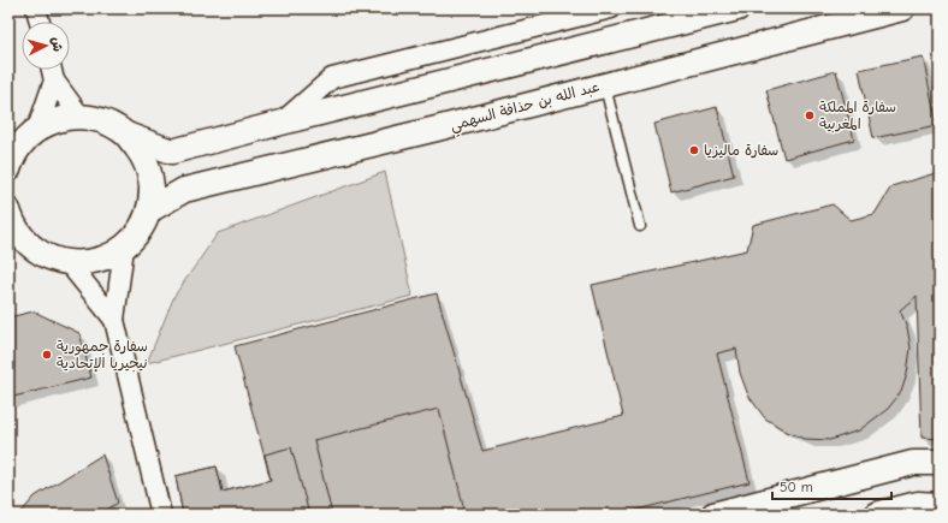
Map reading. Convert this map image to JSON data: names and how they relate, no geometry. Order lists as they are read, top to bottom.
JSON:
{
  "streets": {
    "street": ["عبد الله بن حذافة السهمي"]
  },
  "places": ["سفارة المملكة المغربية", "سفارة ماليزيا", "سفارة جمهورية نيجيريا الإتحادية"],
  "scale_bar": "50 m",
  "north": "right"
}
